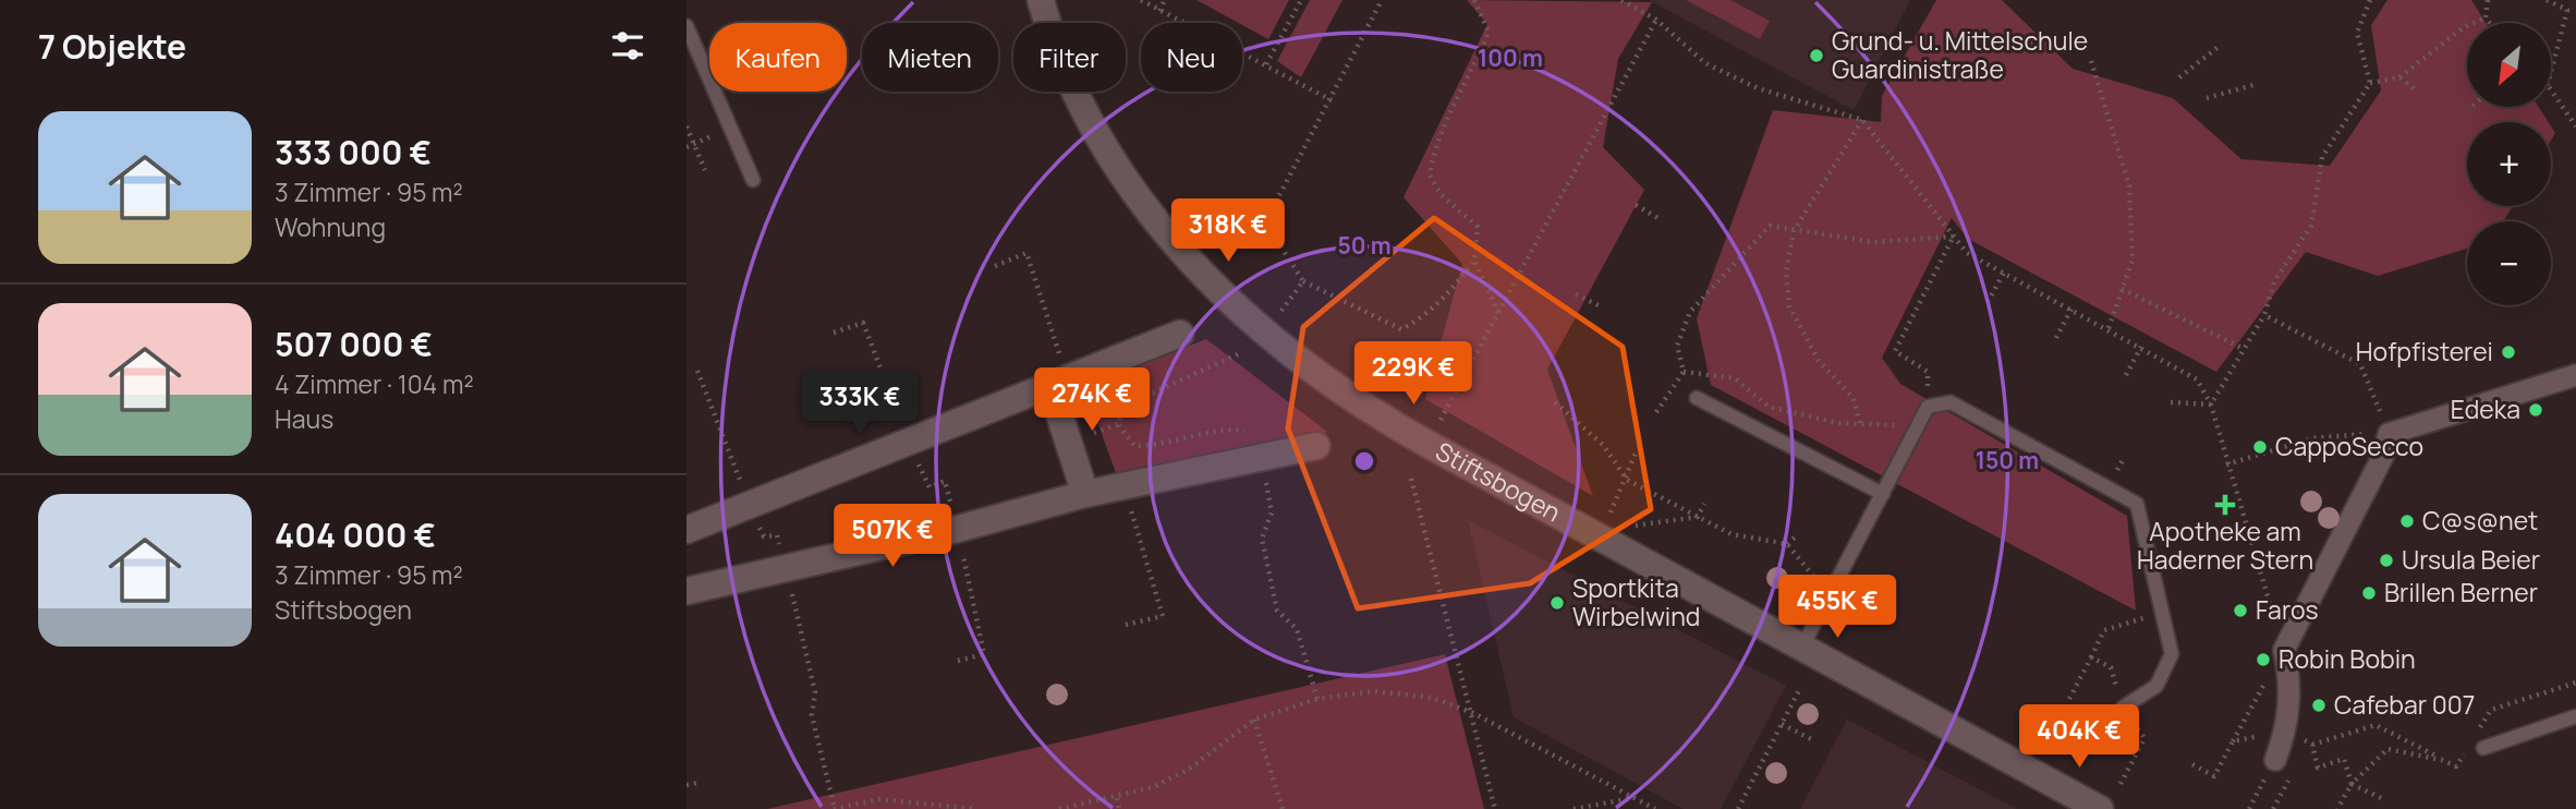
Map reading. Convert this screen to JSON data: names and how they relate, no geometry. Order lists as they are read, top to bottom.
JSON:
{
  "streets": {
    "street": ["Stiftsbogen"]
  },
  "places": {
    "other": [
      "Grund- u. Mittelschule Guardinistraße",
      "Hofpfisterei",
      "Edeka",
      "CappoSecco",
      "C@s@net",
      "Ursula Beier",
      "Brillen Berner",
      "Sportkita Wirbelwind",
      "Faros",
      "Robin Bobin",
      "Cafebar 007"
    ],
    "health": ["Apotheke am Haderner Stern"]
  },
  "north": "bottom left",
  "page": {
    "heading": "7 Objekte",
    "map_buttons": ["+", "−"],
    "chip": [
      "Kaufen",
      "Mieten",
      "Filter",
      "Neu"
    ],
    "list": [
      {
        "name": "333 000 €",
        "note": "3 Zimmer · 95 m² · Wohnung"
      },
      {
        "name": "507 000 €",
        "note": "4 Zimmer · 104 m² · Haus"
      },
      {
        "name": "404 000 €",
        "note": "3 Zimmer · 95 m² · Stiftsbogen"
      }
    ],
    "price": [
      "318K €",
      "229K €",
      "274K €",
      "333K €",
      "507K €",
      "455K €",
      "404K €"
    ]
  },
  "rings": ["100 m", "50 m", "150 m"]
}
